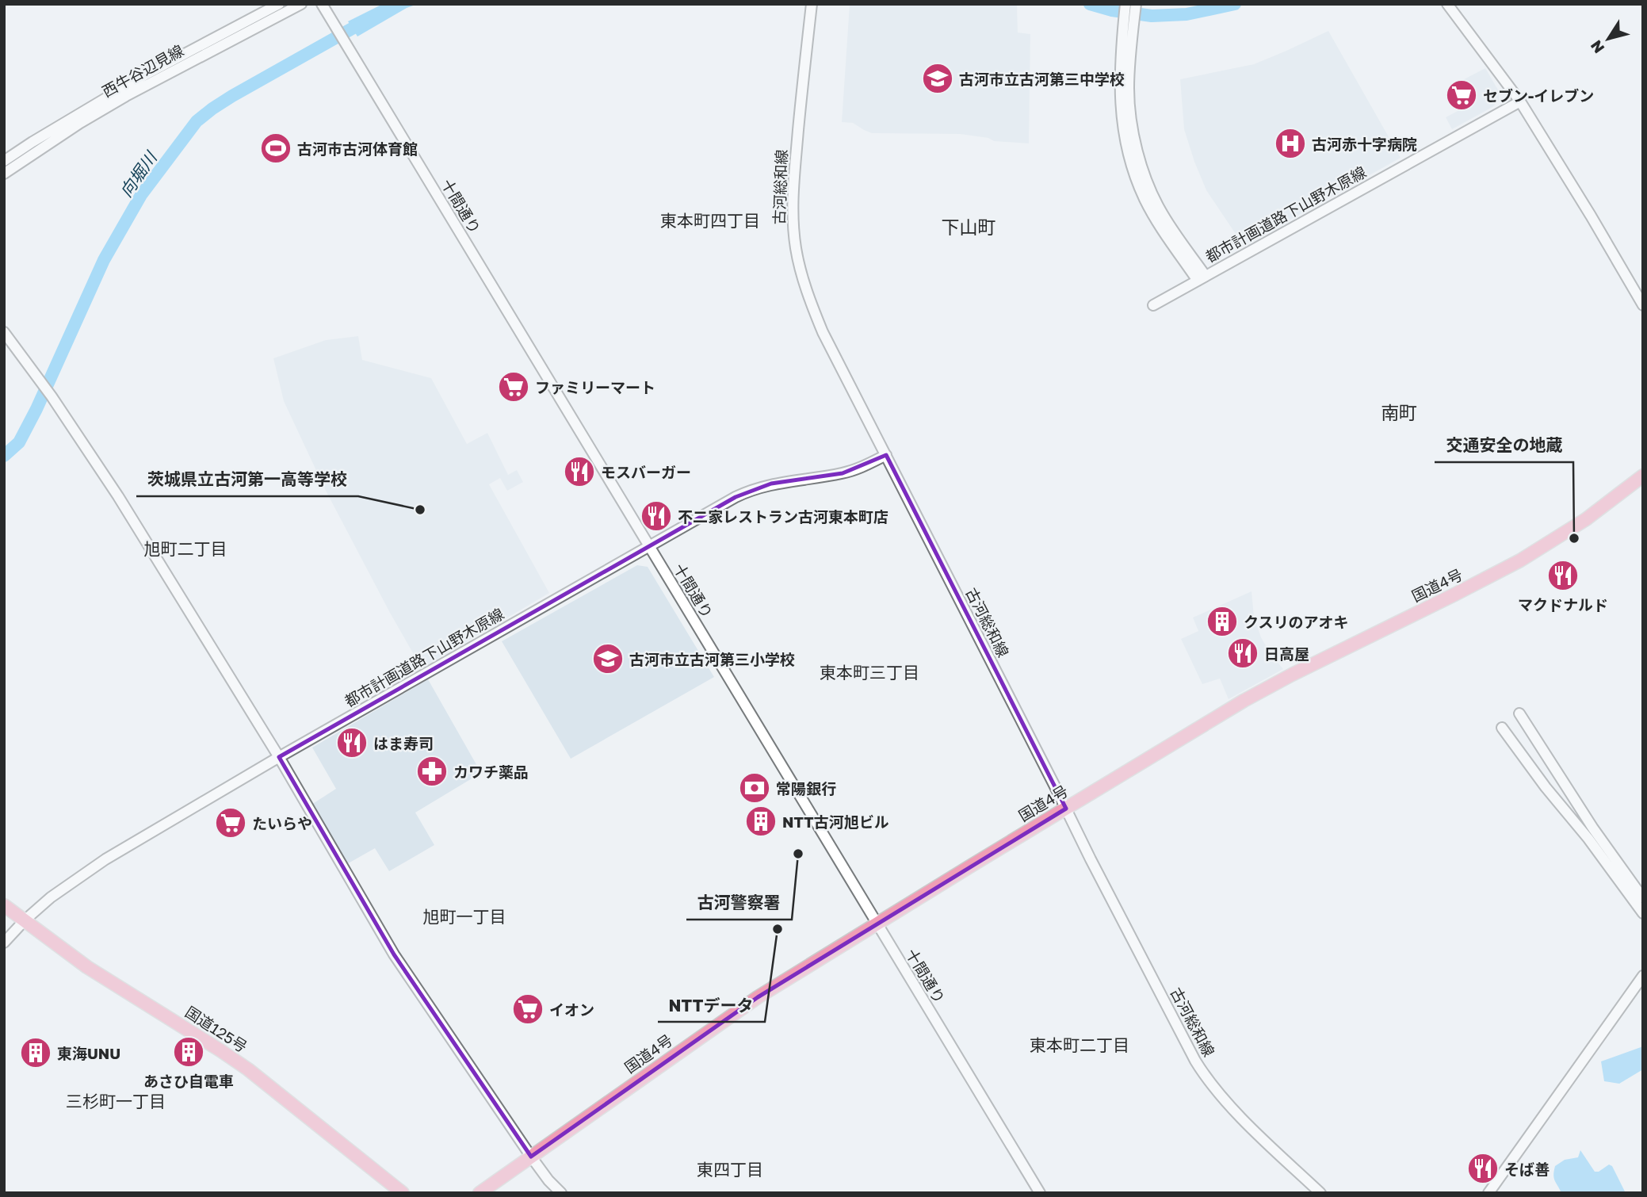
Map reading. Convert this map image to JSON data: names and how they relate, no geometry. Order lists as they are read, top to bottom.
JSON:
{
  "streets": {
    "highway": ["国道4号", "国道125号"],
    "street": [
      "西牛谷辺見線",
      "古河総和線",
      "十間通り",
      "都市計画道路下山野木原線"
    ]
  },
  "crossings": [
    ["古河総和線", "都市計画道路下山野木原線"],
    ["古河総和線", "国道4号"],
    ["十間通り", "都市計画道路下山野木原線"],
    ["十間通り", "国道4号"],
    ["都市計画道路下山野木原線", "国道125号"]
  ],
  "districts": [
    "東本町四丁目",
    "下山町",
    "南町",
    "旭町二丁目",
    "東本町三丁目",
    "旭町一丁目",
    "東本町二丁目",
    "三杉町一丁目",
    "東四丁目"
  ],
  "water": ["向堀川"],
  "places": {
    "school or university": ["古河市立古河第三中学校", "古河市立古河第三小学校"],
    "supermarket": [
      "セブン-イレブン",
      "ファミリーマート",
      "たいらや",
      "イオン"
    ],
    "hospital": ["古河赤十字病院"],
    "sports": ["古河市古河体育館"],
    "restaurant": [
      "モスバーガー",
      "不二家レストラン古河東本町店",
      "マクドナルド",
      "日高屋",
      "はま寿司",
      "そば善"
    ],
    "other": [
      "茨城県立古河第一高等学校",
      "交通安全の地蔵",
      "古河警察署",
      "NTTデータ"
    ],
    "building": [
      "クスリのアオキ",
      "NTT古河旭ビル",
      "あさひ自電車",
      "東海UNU"
    ],
    "pharmacy": ["カワチ薬品"],
    "bank": ["常陽銀行"]
  },
  "north": "bottom left"
}
